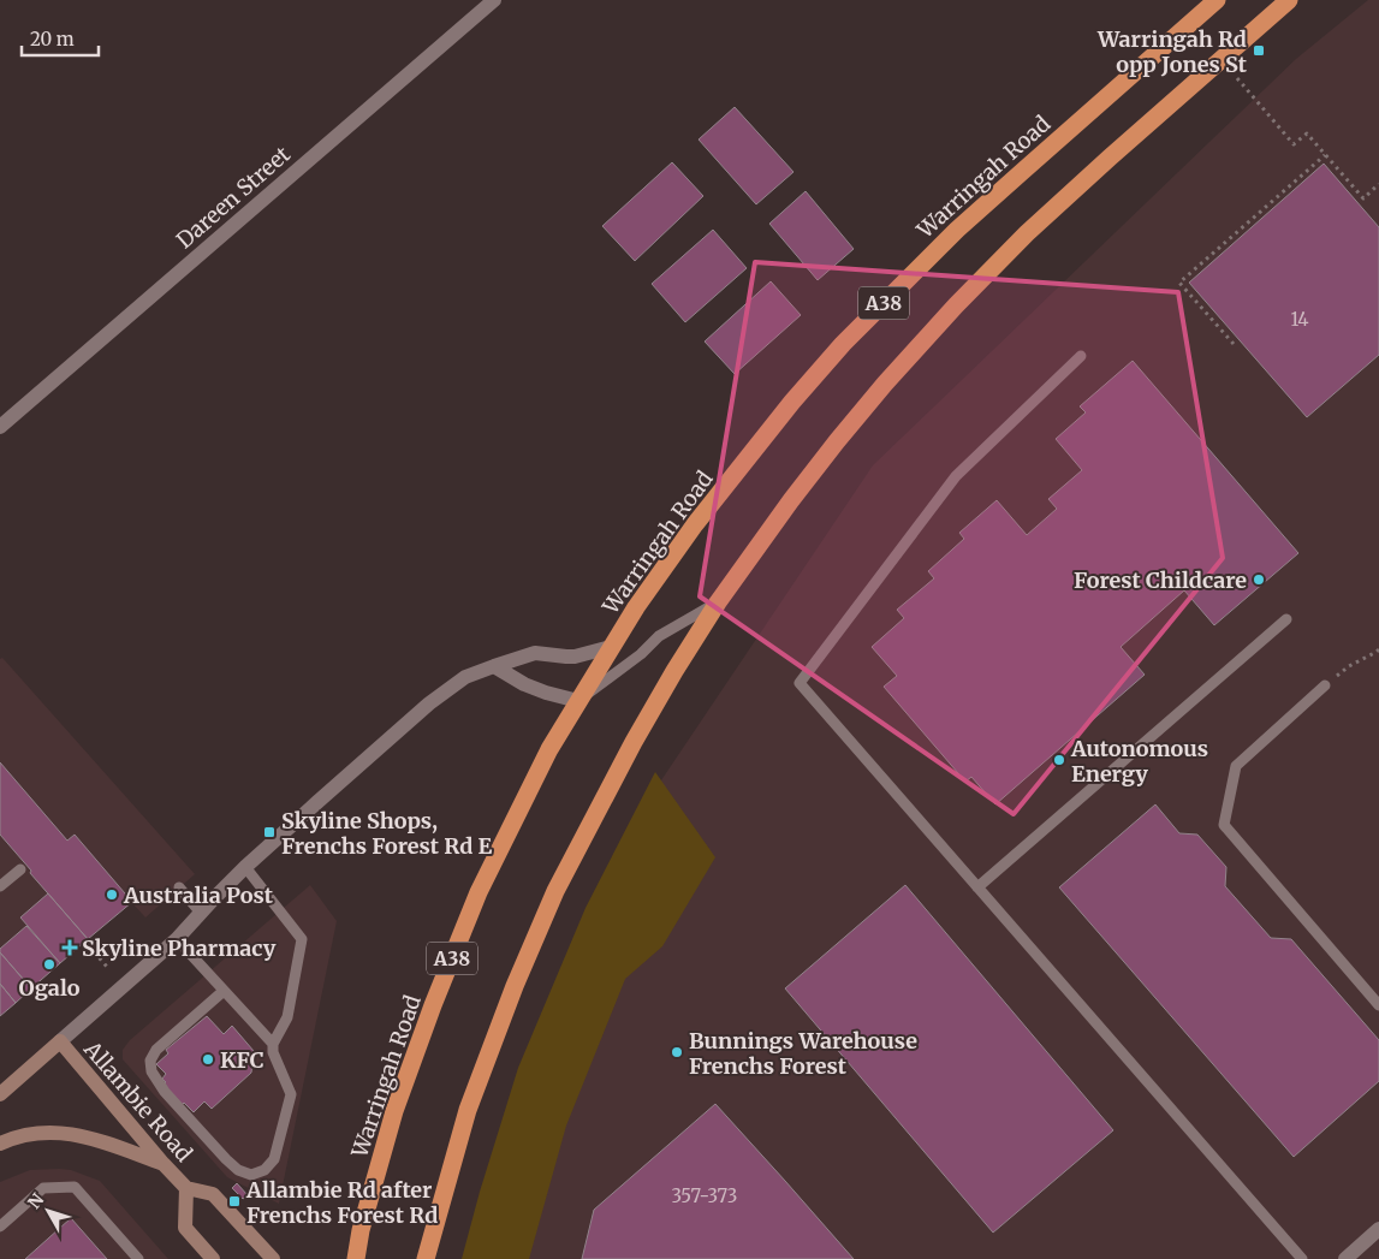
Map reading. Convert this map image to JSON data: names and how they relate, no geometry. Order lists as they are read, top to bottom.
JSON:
{
  "streets": {
    "highway": ["Warringah Road", "A38"],
    "main road": ["Allambie Road"],
    "street": ["Dareen Street"]
  },
  "places": {
    "transit": ["Warringah Rd opp Jones St", "Skyline Shops, Frenchs Forest Rd E", "Allambie Rd after Frenchs Forest Rd"],
    "other": [
      "Forest Childcare",
      "Autonomous Energy",
      "Australia Post",
      "Ogalo",
      "Bunnings Warehouse Frenchs Forest",
      "KFC"
    ],
    "health": ["Skyline Pharmacy"]
  },
  "house_numbers": ["14", "357-373"],
  "scale_bar": "20 m",
  "north": "top left"
}
